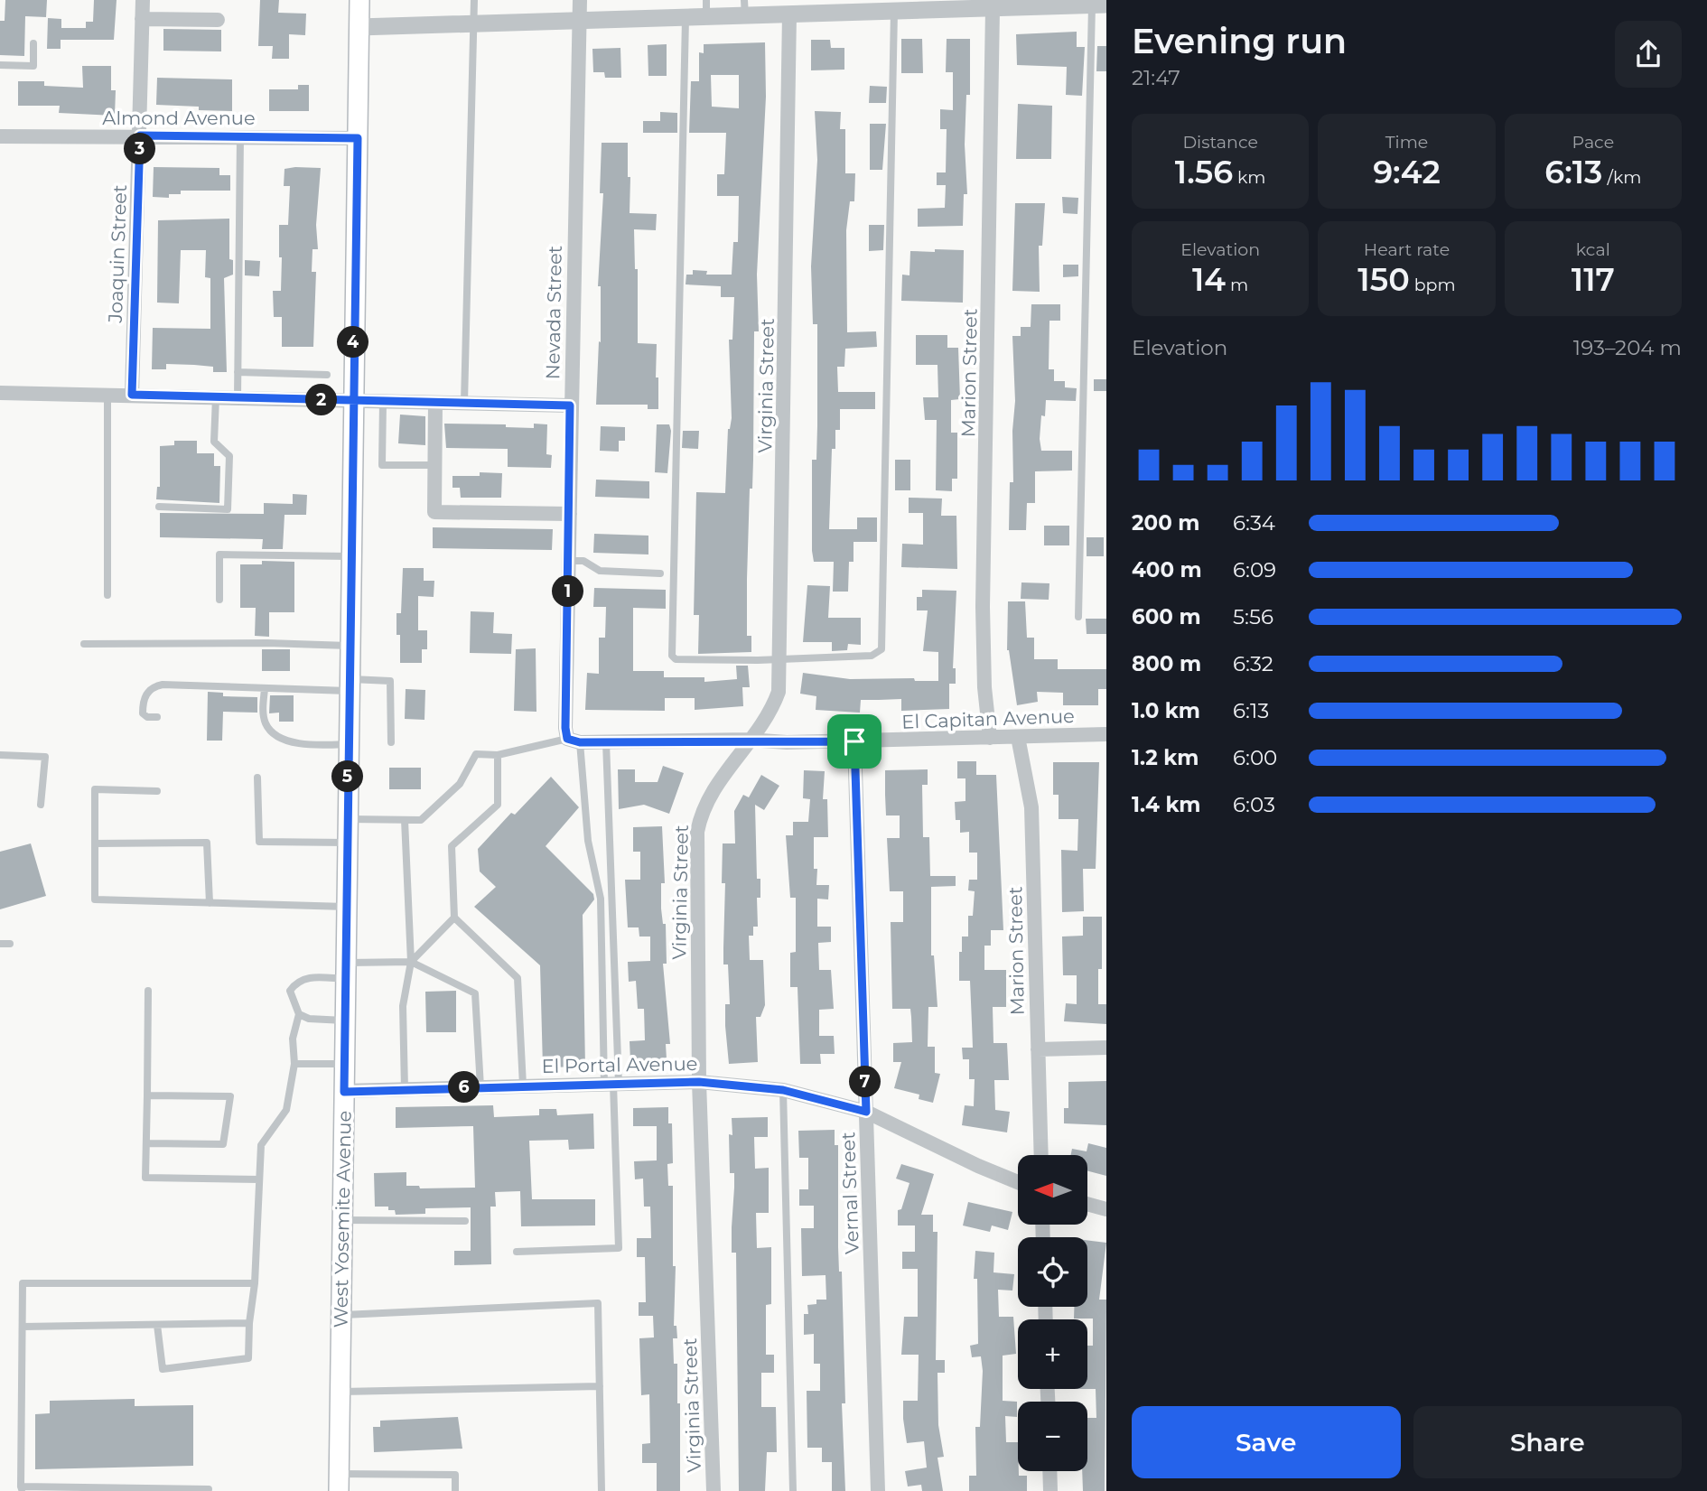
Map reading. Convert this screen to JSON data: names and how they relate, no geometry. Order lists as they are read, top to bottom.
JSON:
{
  "streets": {
    "main road": ["West Yosemite Avenue"],
    "street": [
      "Almond Avenue",
      "Joaquin Street",
      "Nevada Street",
      "Marion Street",
      "Virginia Street",
      "El Capitan Avenue",
      "El Portal Avenue",
      "Vernal Street"
    ]
  },
  "crossings": [
    ["Almond Avenue", "Joaquin Street"],
    ["Almond Avenue", "West Yosemite Avenue"],
    ["Nevada Street", "El Capitan Avenue"],
    ["Marion Street", "El Capitan Avenue"],
    ["Virginia Street", "El Capitan Avenue"],
    ["Virginia Street", "El Portal Avenue"],
    ["El Capitan Avenue", "Vernal Street"],
    ["El Portal Avenue", "Vernal Street"],
    ["El Portal Avenue", "West Yosemite Avenue"]
  ],
  "north": "left",
  "page": {
    "heading": ["Evening run", "21:47"],
    "stats": [
      ["Distance", "1.56 km"],
      ["Time", "9:42"],
      ["Pace", "6:13 /km"],
      ["Elevation", "14 m"],
      ["Heart rate", "150 bpm"],
      ["kcal", "117"]
    ],
    "pins": [
      "3",
      "4",
      "2",
      "1",
      "5",
      "7",
      "6"
    ],
    "chart": ["Elevation", "193–204 m"],
    "list": [
      {
        "name": "200 m",
        "note": "6:34"
      },
      {
        "name": "400 m",
        "note": "6:09"
      },
      {
        "name": "600 m",
        "note": "5:56"
      },
      {
        "name": "800 m",
        "note": "6:32"
      },
      {
        "name": "1.0 km",
        "note": "6:13"
      },
      {
        "name": "1.2 km",
        "note": "6:00"
      },
      {
        "name": "1.4 km",
        "note": "6:03"
      }
    ],
    "map_buttons": ["+", "−"],
    "buttons": ["Save", "Share"]
  }
}
